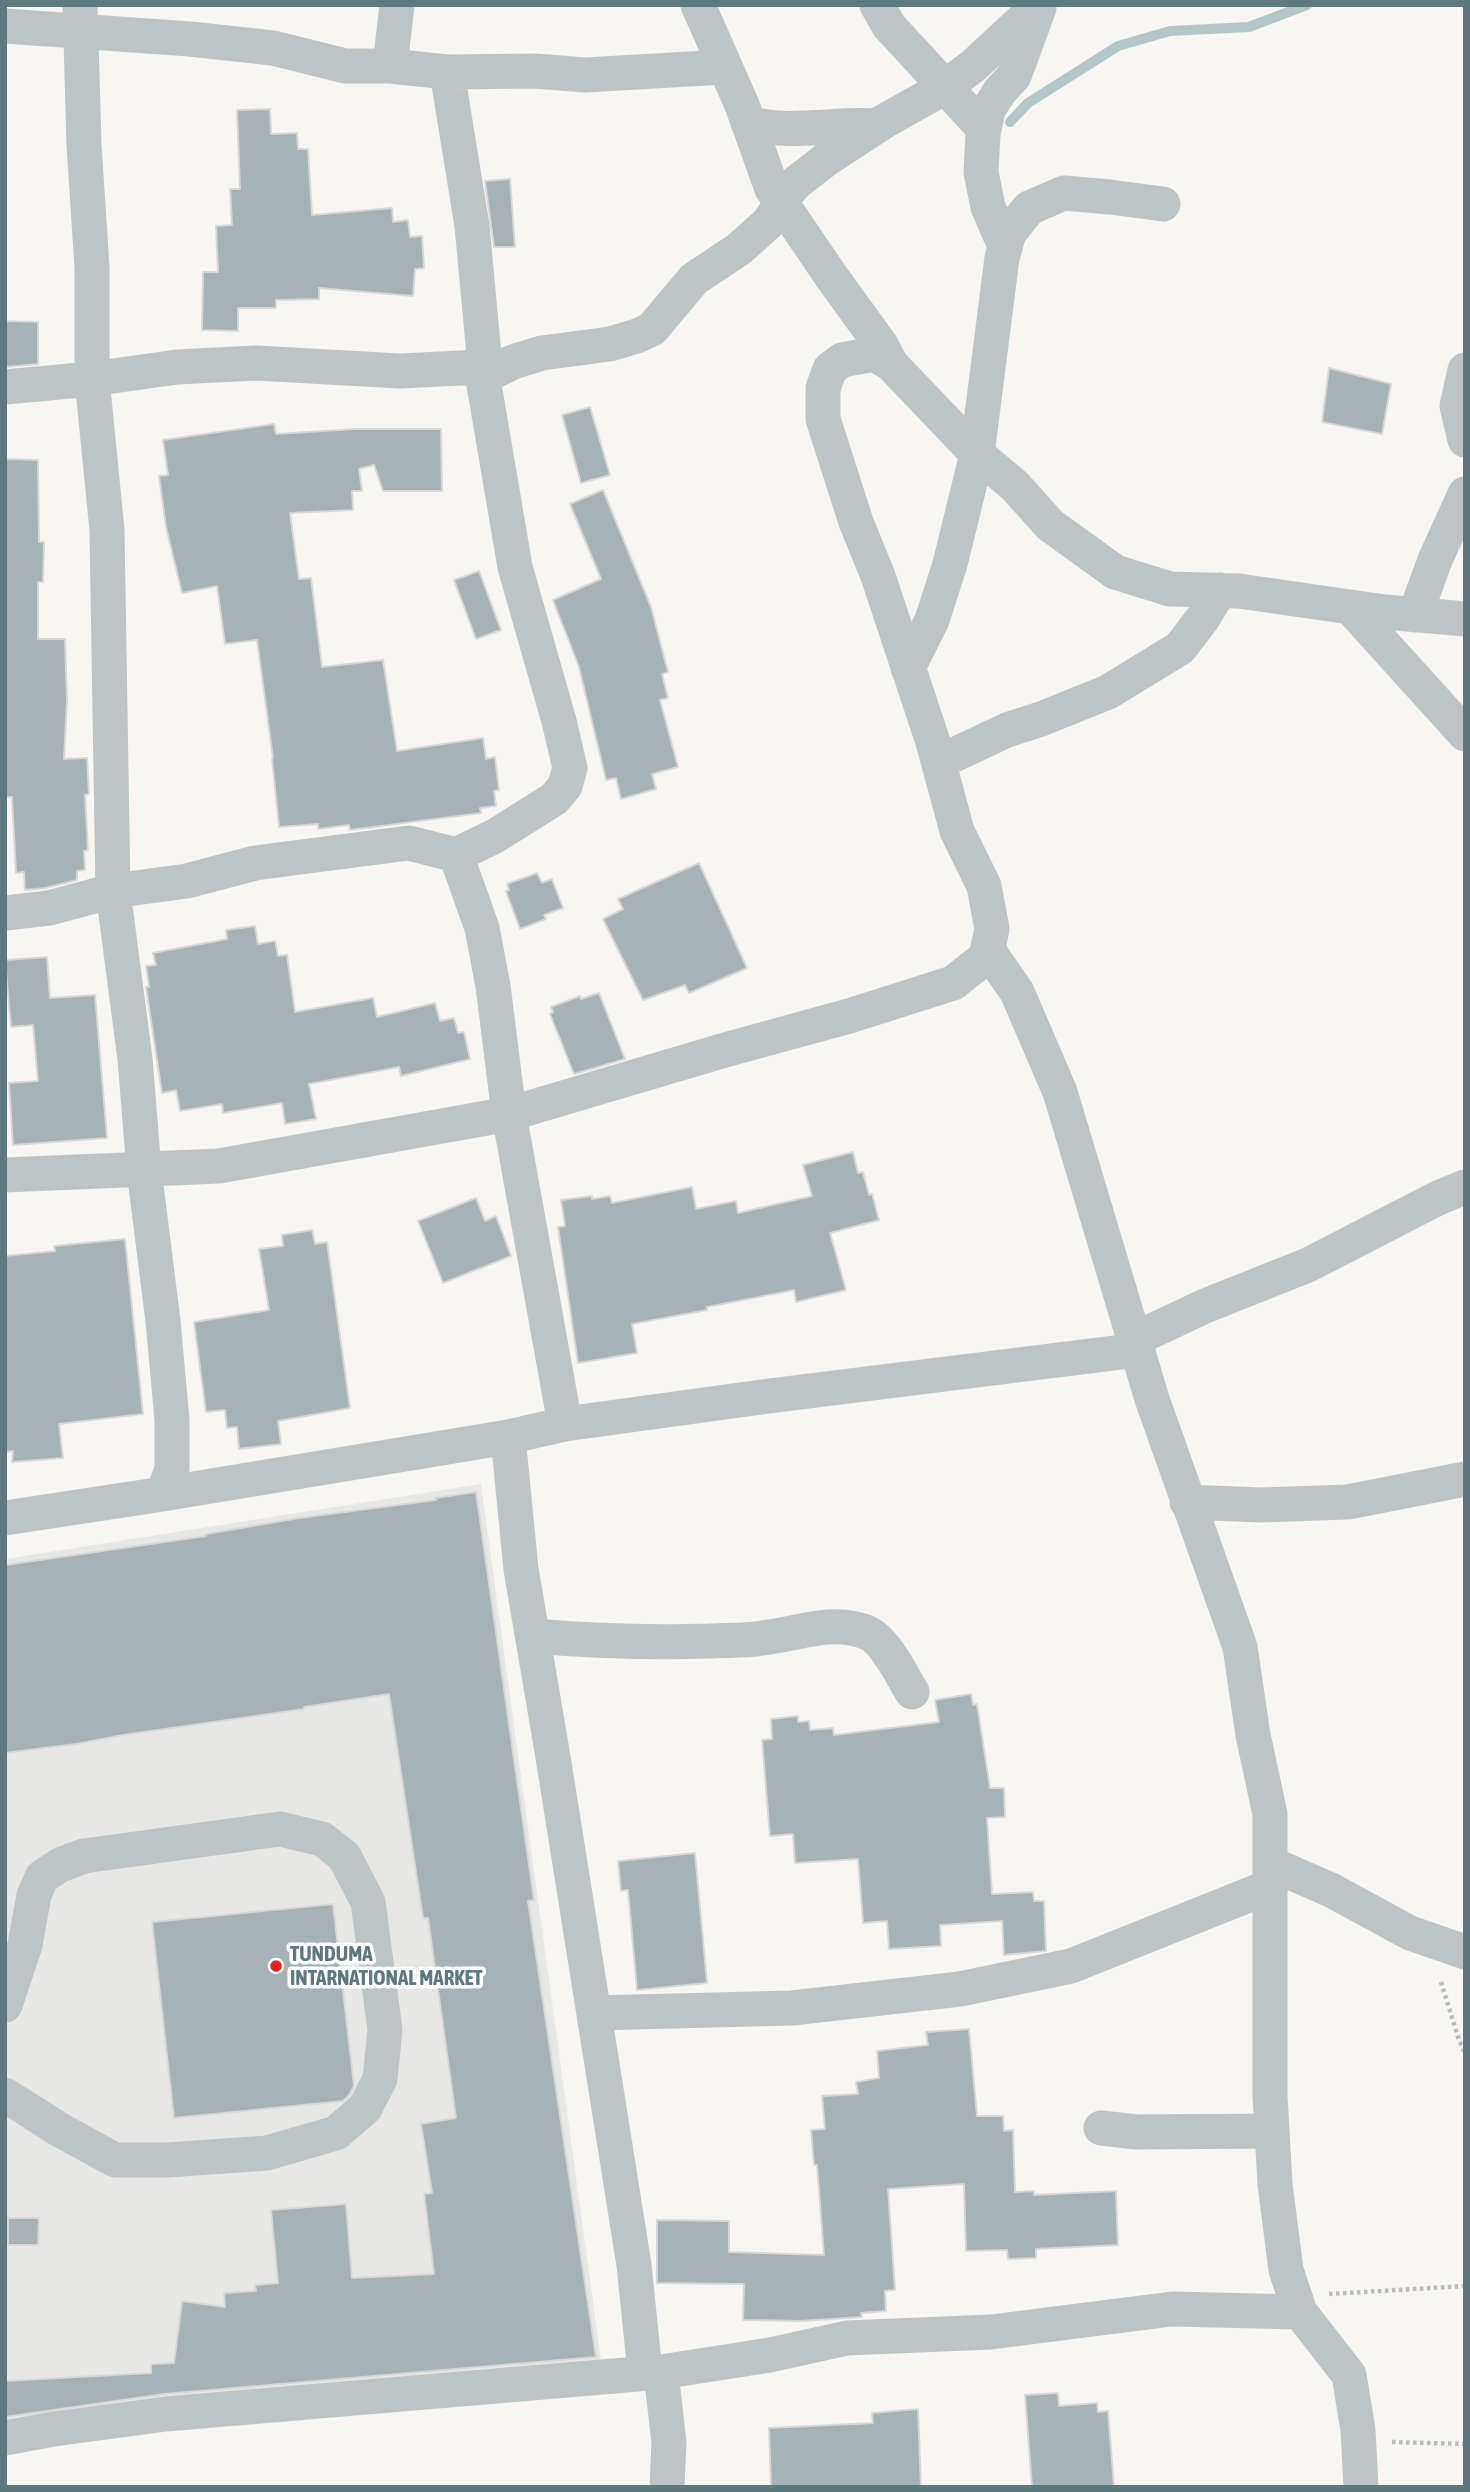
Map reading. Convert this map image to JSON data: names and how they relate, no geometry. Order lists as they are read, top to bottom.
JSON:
{
  "places": ["TUNDUMA INTARNATIONAL MARKET"]
}
